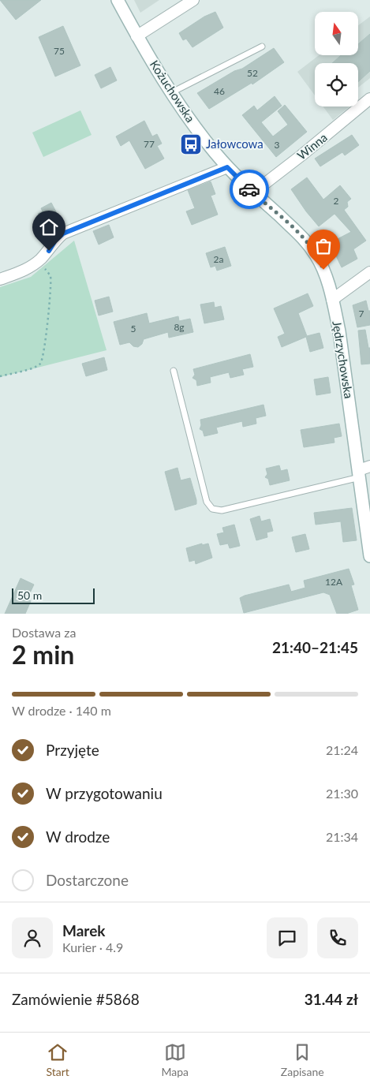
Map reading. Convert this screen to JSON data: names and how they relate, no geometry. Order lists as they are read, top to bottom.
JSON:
{
  "streets": {
    "main road": ["Kożuchowska", "Jędrzychowska"],
    "street": ["Winna"]
  },
  "crossings": [
    ["Kożuchowska", "Winna"],
    ["Kożuchowska", "Jędrzychowska"],
    ["Winna", "Jędrzychowska"]
  ],
  "places": {
    "bus stop": ["Jałowcowa"]
  },
  "house_numbers": [
    "75",
    "52",
    "46",
    "77",
    "3",
    "2",
    "2a",
    "7",
    "8g",
    "5",
    "12A"
  ],
  "scale_bar": "50 m",
  "north": "top",
  "page": {
    "scale": "50 m",
    "heading": ["2 min", "Dostawa za", "21:40–21:45"],
    "panel": [
      "Marek",
      "Kurier · 4.9",
      "Zamówienie #5868",
      "31.44 zł"
    ],
    "bar": "W drodze · 140 m",
    "list": [
      ["Przyjęte", "21:24"],
      ["W przygotowaniu", "21:30"],
      ["W drodze", "21:34"],
      "Dostarczone"
    ],
    "tabs": ["Start", "Mapa", "Zapisane"]
  }
}
